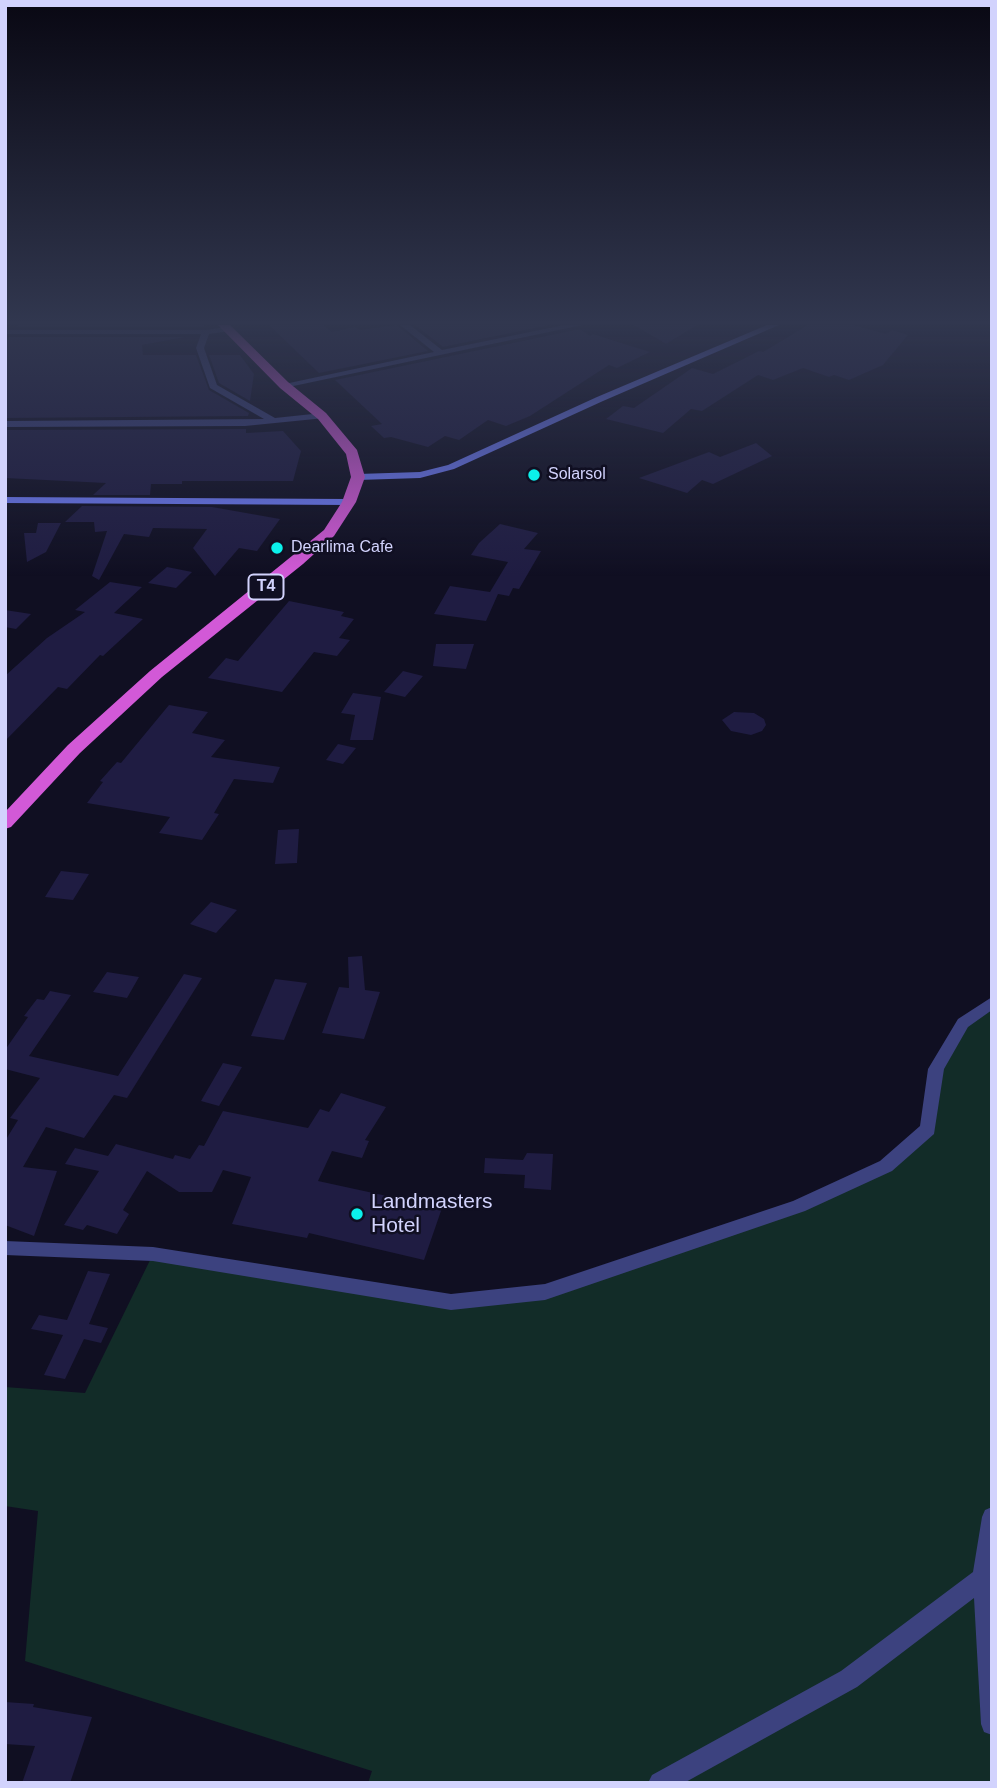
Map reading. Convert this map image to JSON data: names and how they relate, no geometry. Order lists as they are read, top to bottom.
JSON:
{
  "streets": {
    "highway": ["T4"]
  },
  "places": ["Solarsol", "Dearlima Cafe", "Landmasters Hotel"]
}
